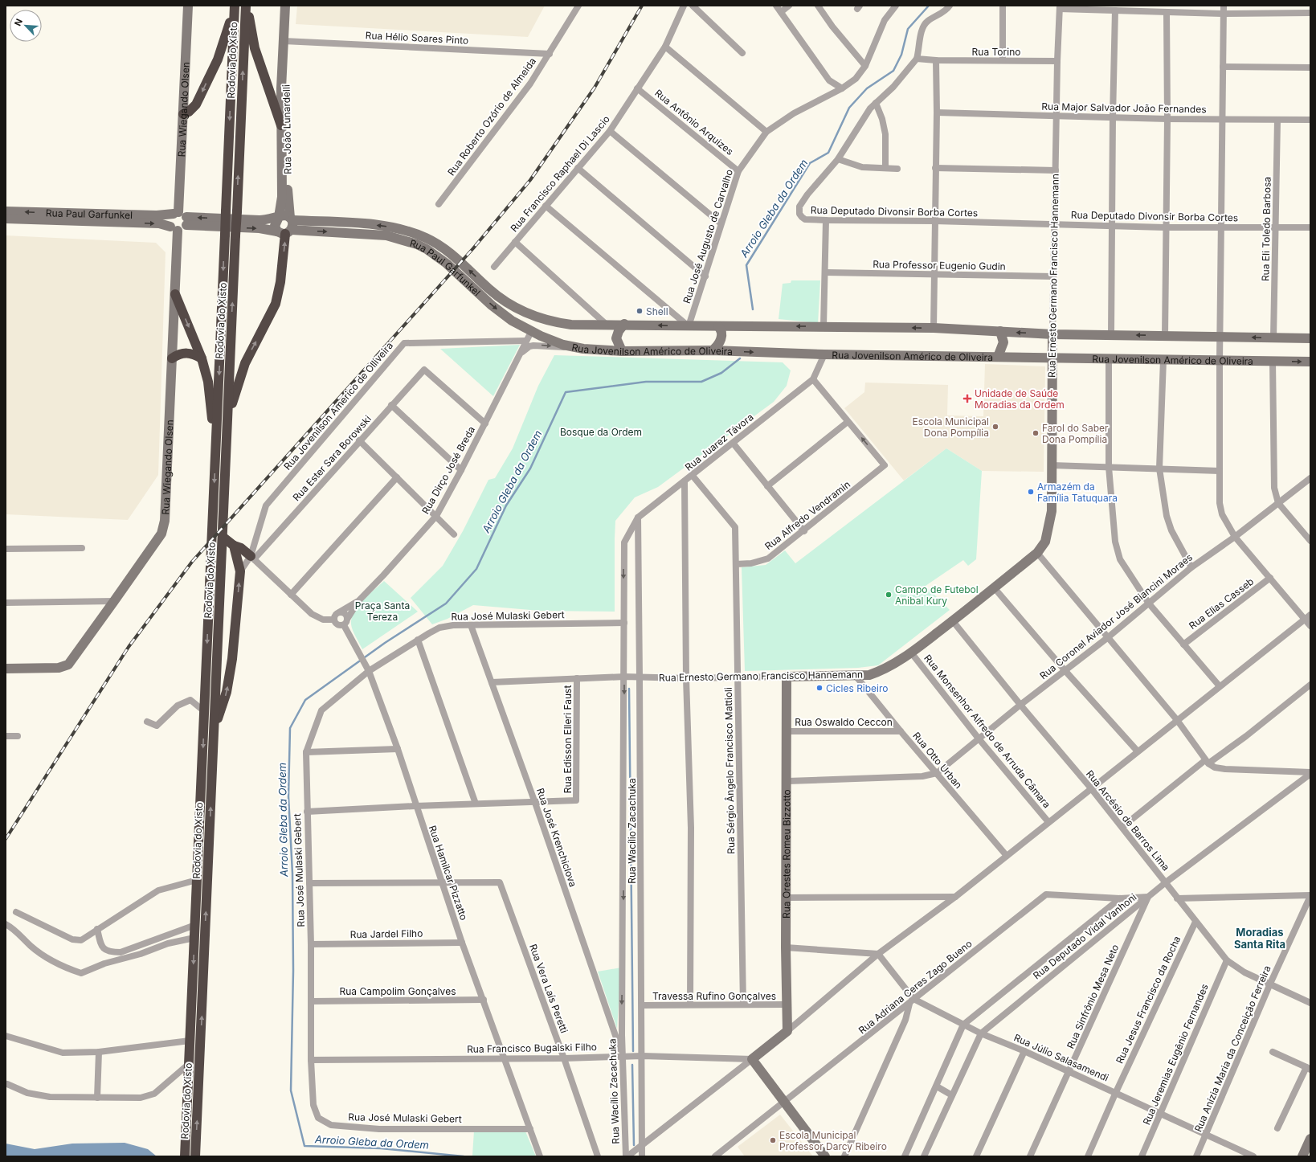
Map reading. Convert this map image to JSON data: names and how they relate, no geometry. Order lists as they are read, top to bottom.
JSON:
{
  "streets": {
    "highway": ["Rodovia do Xisto"],
    "main road": [
      "Rua Wiegando Olsen",
      "Rua João Lunardelli",
      "Rua Paul Garfunkel",
      "Rua Ernesto Germano Francisco Hannemann",
      "Rua Jovenilson Américo de Oliveira",
      "Rua Orestes Romeu Bizzotto"
    ],
    "street": [
      "Rua Hélio Soares Pinto",
      "Rua Torino",
      "Rua Major Salvador João Fernandes",
      "Rua Roberto Ozório de Almeida",
      "Rua Antônio Arquizes",
      "Rua Francisco Raphael Di Lascio",
      "Rua Deputado Divonsir Borba Cortes",
      "Rua Eli Toledo Barbosa",
      "Rua José Augusto de Carvalho",
      "Rua Professor Eugenio Gudin",
      "Rua Jovenilson Americo de Olliveira",
      "Rua Juarez Távora",
      "Rua Ester Sara Borowski",
      "Rua Dirço José Breda",
      "Rua Alfredo Vendramin",
      "Rua Elias Casseb",
      "Rua José Mulaski Gebert",
      "Rua Coronel Aviador José Biancini Moraes",
      "Rua Oswaldo Ceccon",
      "Rua Monsenhor Alfredo de Arruda Câmara",
      "Rua Edisson Elleri Faust",
      "Rua Otto Urban",
      "Rua Sérgio Ângelo Francisco Mattioli",
      "Rua Arcésio de Barros Lima",
      "Rua Wacílio Zacachuka",
      "Rua José Krenchiclova",
      "Rua Hamilcar Pizzatto",
      "Rua Jardel Filho",
      "Rua Deputado Vidal Vanhoni",
      "Rua Adriana Ceres Zago Bueno",
      "Rua Vera Laís Peretti",
      "Rua Campolim Gonçalves",
      "Travessa Rufino Gonçalves",
      "Rua Sinfrônio Mesa Neto",
      "Rua Jesus Francisco da Rocha",
      "Rua Francisco Bugalski Filho",
      "Rua Anízia Maria da Conceição Ferreira",
      "Rua Jeremias Eugênio Fernandes",
      "Rua Júlio Salasamendi"
    ]
  },
  "crossings": [
    ["Rua Hélio Soares Pinto", "Rua Roberto Ozório de Almeida"],
    ["Rua Hélio Soares Pinto", "Rua João Lunardelli"],
    ["Rua Torino", "Rua Ernesto Germano Francisco Hannemann"],
    ["Rua Major Salvador João Fernandes", "Rua Eli Toledo Barbosa"],
    ["Rua Major Salvador João Fernandes", "Rua Ernesto Germano Francisco Hannemann"],
    ["Rua Wiegando Olsen", "Rua Paul Garfunkel"],
    ["Rua Antônio Arquizes", "Rua Francisco Raphael Di Lascio"],
    ["Rua Antônio Arquizes", "Rua José Augusto de Carvalho"],
    ["Rua João Lunardelli", "Rua Paul Garfunkel"],
    ["Rua Deputado Divonsir Borba Cortes", "Rua Eli Toledo Barbosa"],
    ["Rua Deputado Divonsir Borba Cortes", "Rua Ernesto Germano Francisco Hannemann"],
    ["Rua Paul Garfunkel", "Rua Jovenilson Américo de Oliveira"],
    ["Rua Paul Garfunkel", "Rua Jovenilson Americo de Olliveira"],
    ["Rua Paul Garfunkel", "Rua Dirço José Breda"],
    ["Rua Professor Eugenio Gudin", "Rua Ernesto Germano Francisco Hannemann"],
    ["Rua Ernesto Germano Francisco Hannemann", "Rua Jovenilson Américo de Oliveira"],
    ["Rua Ernesto Germano Francisco Hannemann", "Rua Monsenhor Alfredo de Arruda Câmara"],
    ["Rua Ernesto Germano Francisco Hannemann", "Rua Edisson Elleri Faust"],
    ["Rua Ernesto Germano Francisco Hannemann", "Rua Otto Urban"],
    ["Rua Ernesto Germano Francisco Hannemann", "Rua Sérgio Ângelo Francisco Mattioli"],
    ["Rua Ernesto Germano Francisco Hannemann", "Rua Arcésio de Barros Lima"],
    ["Rua Ernesto Germano Francisco Hannemann", "Rua Wacílio Zacachuka"],
    ["Rua Ernesto Germano Francisco Hannemann", "Rua José Krenchiclova"],
    ["Rua Ernesto Germano Francisco Hannemann", "Rua Orestes Romeu Bizzotto"],
    ["Rua Jovenilson Américo de Oliveira", "Rua Juarez Távora"],
    ["Rua Jovenilson Américo de Oliveira", "Rua Dirço José Breda"],
    ["Rua Jovenilson Americo de Olliveira", "Rua Ester Sara Borowski"],
    ["Rua Jovenilson Americo de Olliveira", "Rua Dirço José Breda"],
    ["Rua Juarez Távora", "Rua Sérgio Ângelo Francisco Mattioli"],
    ["Rua Juarez Távora", "Rua Wacílio Zacachuka"],
    ["Rua Ester Sara Borowski", "Rua Dirço José Breda"],
    ["Rua Dirço José Breda", "Rua Hamilcar Pizzatto"],
    ["Rua Alfredo Vendramin", "Rua Sérgio Ângelo Francisco Mattioli"],
    ["Rua José Mulaski Gebert", "Rua Wacílio Zacachuka"],
    ["Rua José Mulaski Gebert", "Rua José Krenchiclova"],
    ["Rua José Mulaski Gebert", "Rua Hamilcar Pizzatto"],
    ["Rua José Mulaski Gebert", "Rua Jardel Filho"],
    ["Rua José Mulaski Gebert", "Rua Campolim Gonçalves"],
    ["Rua José Mulaski Gebert", "Rua Francisco Bugalski Filho"],
    ["Rua Coronel Aviador José Biancini Moraes", "Rua Monsenhor Alfredo de Arruda Câmara"],
    ["Rua Coronel Aviador José Biancini Moraes", "Rua Otto Urban"],
    ["Rua Coronel Aviador José Biancini Moraes", "Rua Arcésio de Barros Lima"],
    ["Rua Oswaldo Ceccon", "Rua Otto Urban"],
    ["Rua Oswaldo Ceccon", "Rua Orestes Romeu Bizzotto"],
    ["Rua Edisson Elleri Faust", "Rua José Krenchiclova"],
    ["Rua Sérgio Ângelo Francisco Mattioli", "Travessa Rufino Gonçalves"],
    ["Rua Arcésio de Barros Lima", "Rua Deputado Vidal Vanhoni"],
    ["Rua Arcésio de Barros Lima", "Rua Jesus Francisco da Rocha"],
    ["Rua Arcésio de Barros Lima", "Rua Anízia Maria da Conceição Ferreira"],
    ["Rua Arcésio de Barros Lima", "Rua Jeremias Eugênio Fernandes"],
    ["Rua Wacílio Zacachuka", "Rua José Krenchiclova"],
    ["Rua Wacílio Zacachuka", "Travessa Rufino Gonçalves"],
    ["Rua Wacílio Zacachuka", "Rua Francisco Bugalski Filho"],
    ["Rua José Krenchiclova", "Rua Francisco Bugalski Filho"],
    ["Rua Orestes Romeu Bizzotto", "Travessa Rufino Gonçalves"],
    ["Rua Hamilcar Pizzatto", "Rua Jardel Filho"],
    ["Rua Hamilcar Pizzatto", "Rua Vera Laís Peretti"],
    ["Rua Hamilcar Pizzatto", "Rua Campolim Gonçalves"],
    ["Rua Hamilcar Pizzatto", "Rua Francisco Bugalski Filho"],
    ["Rua Deputado Vidal Vanhoni", "Rua Adriana Ceres Zago Bueno"],
    ["Rua Deputado Vidal Vanhoni", "Rua Sinfrônio Mesa Neto"],
    ["Rua Deputado Vidal Vanhoni", "Rua Júlio Salasamendi"],
    ["Rua Adriana Ceres Zago Bueno", "Rua Sinfrônio Mesa Neto"],
    ["Rua Adriana Ceres Zago Bueno", "Rua Júlio Salasamendi"],
    ["Rua Vera Laís Peretti", "Rua Francisco Bugalski Filho"],
    ["Rua Sinfrônio Mesa Neto", "Rua Júlio Salasamendi"],
    ["Rua Jesus Francisco da Rocha", "Rua Júlio Salasamendi"],
    ["Rua Anízia Maria da Conceição Ferreira", "Rua Júlio Salasamendi"],
    ["Rua Jeremias Eugênio Fernandes", "Rua Júlio Salasamendi"]
  ],
  "districts": ["Moradias Santa Rita"],
  "water": ["Arroio Gleba da Ordem"],
  "parks": ["Bosque da Ordem", "Praça Santa Tereza"],
  "places": {
    "other": [
      "Shell",
      "Escola Municipal Dona Pompília",
      "Farol do Saber Dona Pompília",
      "Armazém da Família Tatuquara",
      "Campo de Futebol Anibal Kury",
      "Cicles Ribeiro",
      "Escola Municipal Professor Darcy Ribeiro"
    ],
    "health": ["Unidade de Saúde Moradias da Ordem"]
  },
  "north": "top left"
}
